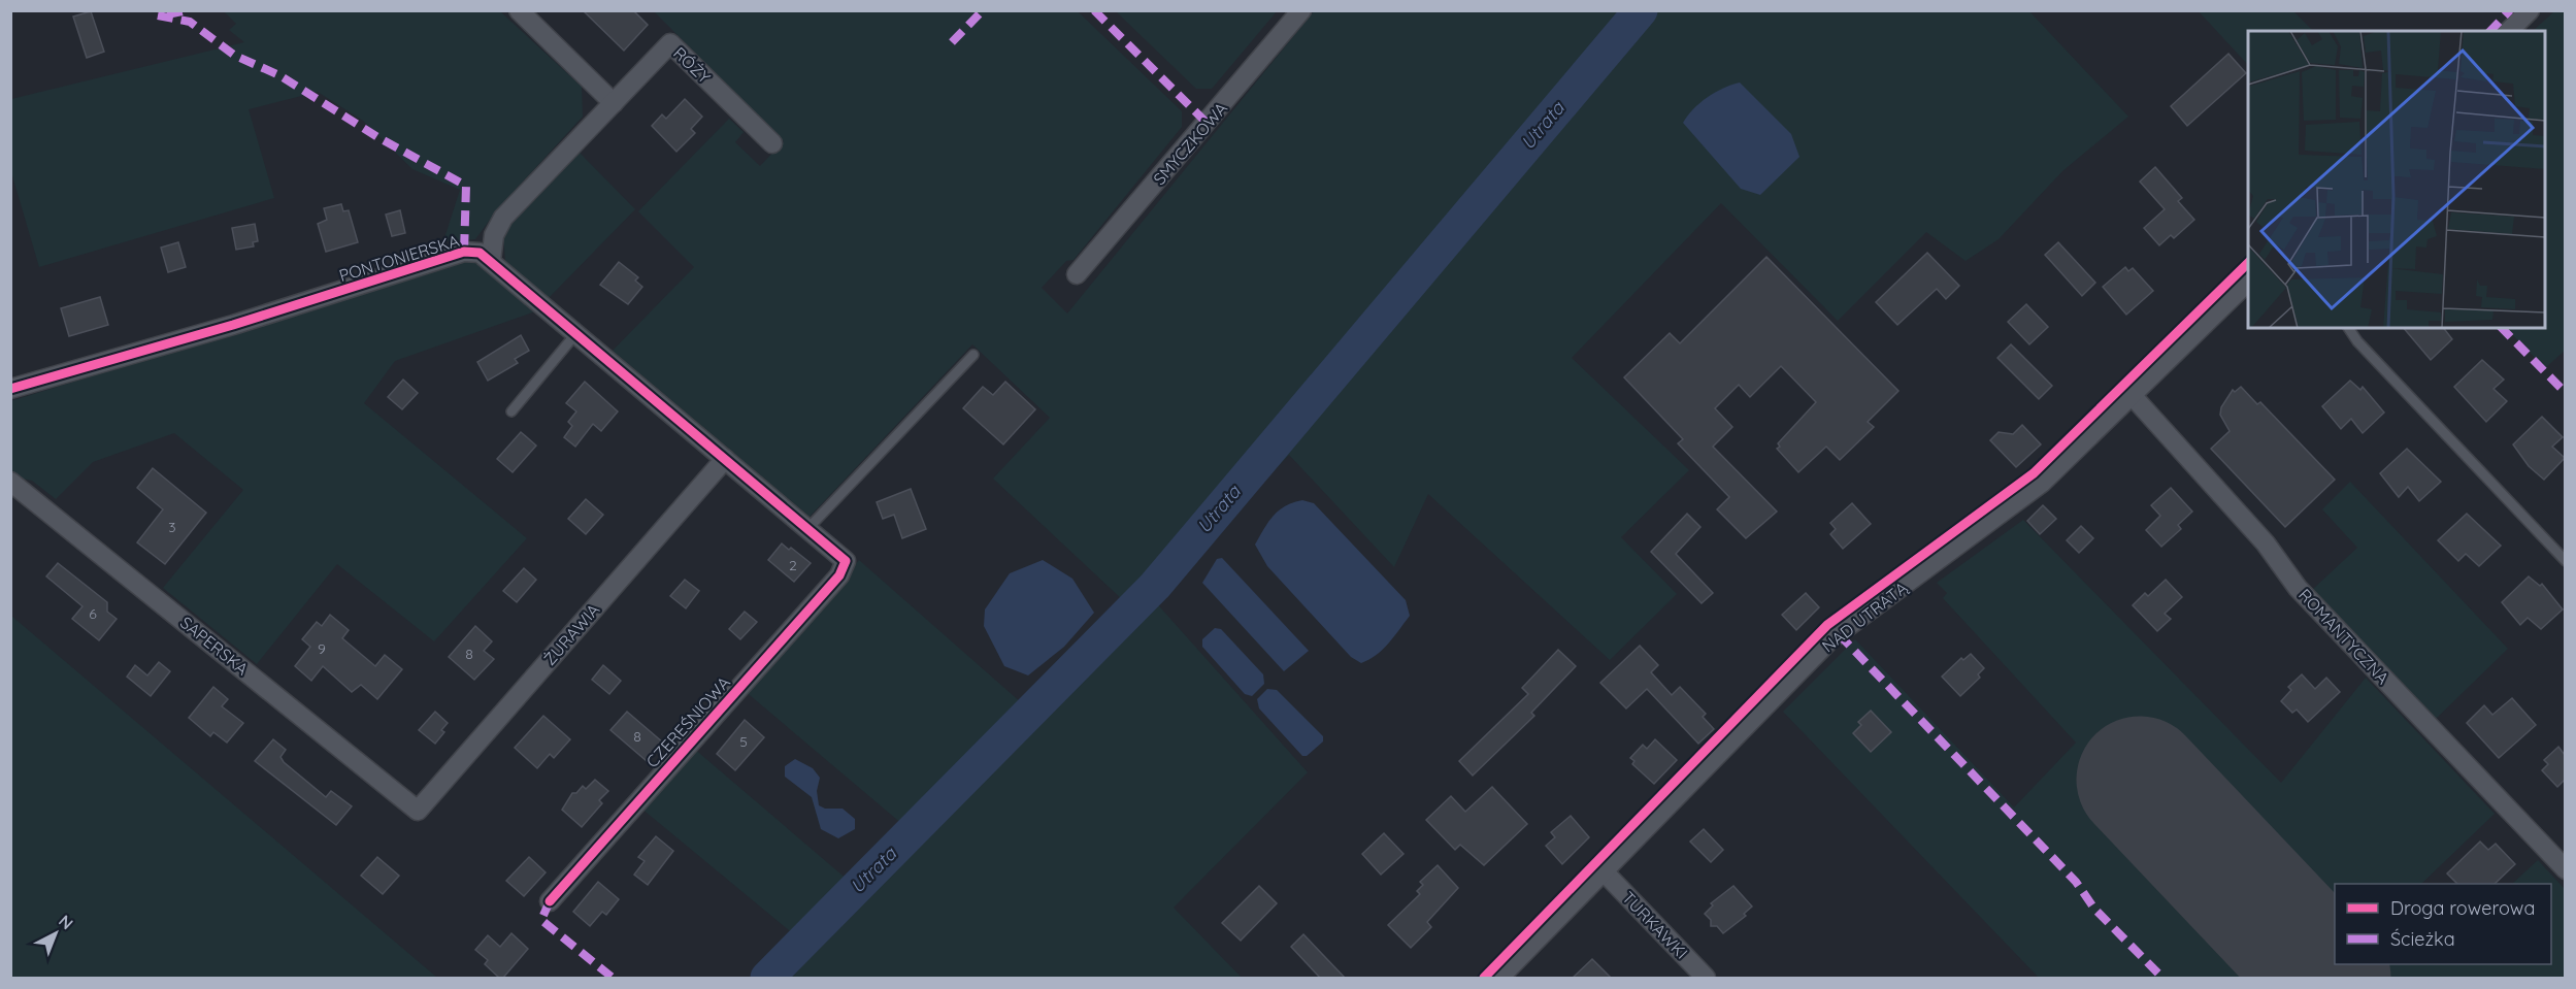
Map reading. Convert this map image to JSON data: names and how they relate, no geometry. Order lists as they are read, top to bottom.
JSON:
{
  "streets": {
    "street": [
      "RÓŻY",
      "SMYCZKOWA",
      "PONTONIERSKA",
      "NAD UTRATĄ",
      "ŻURAWIA",
      "ROMANTYCZNA",
      "SAPERSKA",
      "CZEREŚNIOWA",
      "TURKAWKI"
    ]
  },
  "crossings": [
    ["RÓŻY", "PONTONIERSKA"],
    ["PONTONIERSKA", "ŻURAWIA"],
    ["PONTONIERSKA", "CZEREŚNIOWA"],
    ["NAD UTRATĄ", "ROMANTYCZNA"],
    ["NAD UTRATĄ", "TURKAWKI"],
    ["ŻURAWIA", "SAPERSKA"]
  ],
  "water": ["Utrata"],
  "house_numbers": [
    "3",
    "2",
    "6",
    "9",
    "8",
    "8",
    "5"
  ],
  "legend": ["Droga rowerowa", "Ścieżka"],
  "north": "top right"
}
